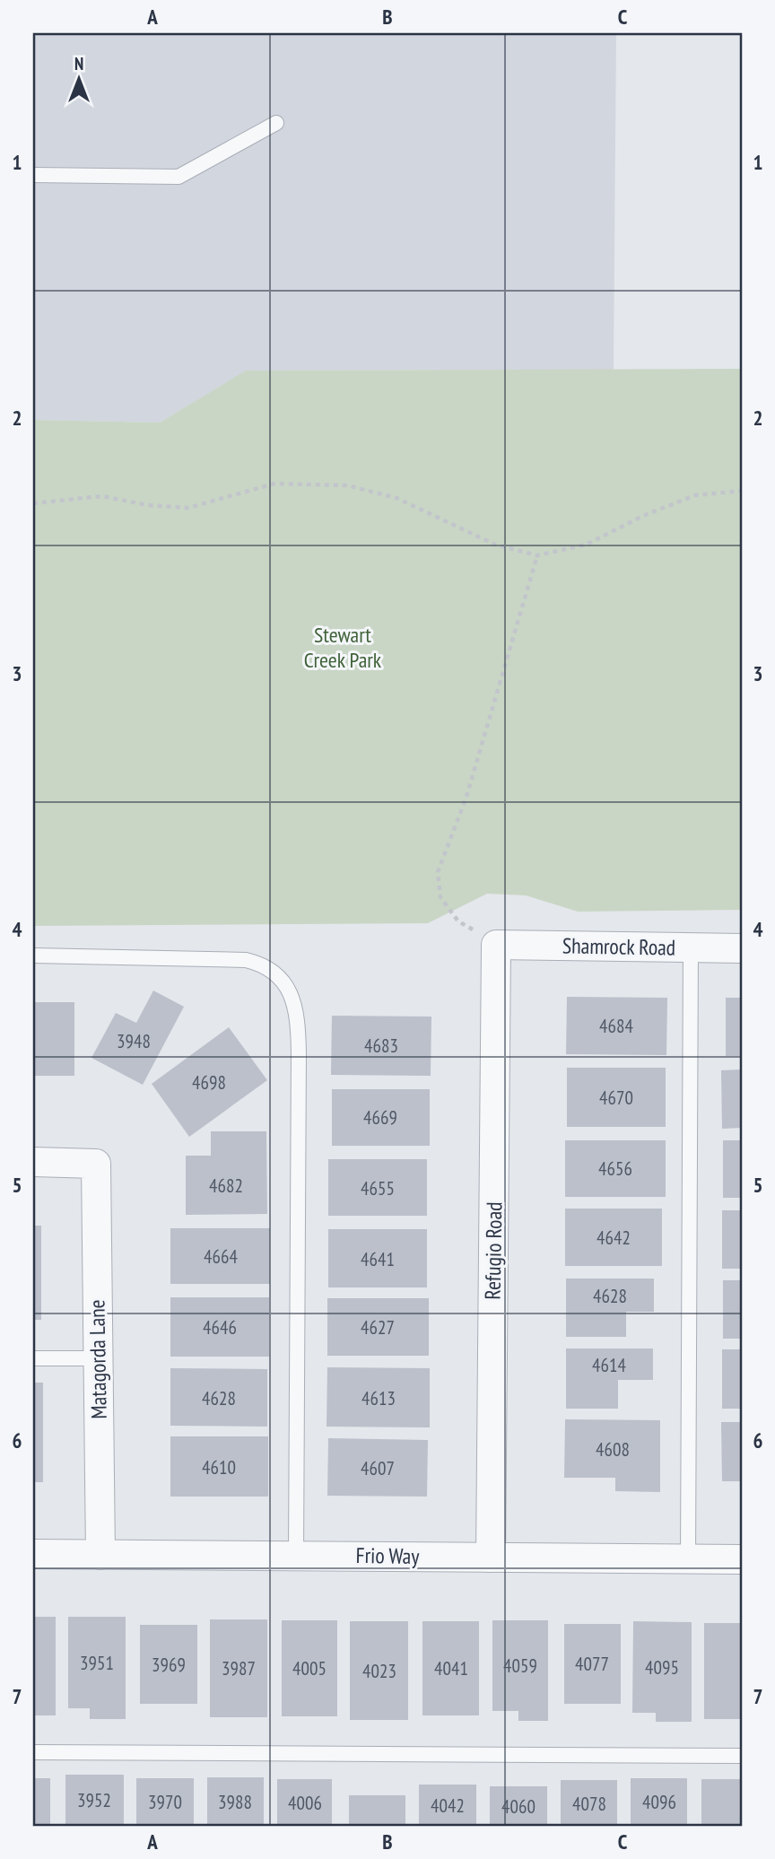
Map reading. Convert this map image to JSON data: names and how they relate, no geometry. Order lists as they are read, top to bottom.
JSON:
{
  "streets": {
    "street": [
      "Shamrock Road",
      "Refugio Road",
      "Matagorda Lane",
      "Frio Way"
    ]
  },
  "crossings": [
    ["Shamrock Road", "Refugio Road"],
    ["Refugio Road", "Frio Way"],
    ["Matagorda Lane", "Frio Way"]
  ],
  "parks": ["Stewart Creek Park"],
  "house_numbers": [
    "4684",
    "3948",
    "4683",
    "4698",
    "4670",
    "4669",
    "4656",
    "4682",
    "4655",
    "4642",
    "4664",
    "4641",
    "4628",
    "4646",
    "4627",
    "4614",
    "4628",
    "4613",
    "4608",
    "4610",
    "4607",
    "3951",
    "4077",
    "3969",
    "4059",
    "4095",
    "3987",
    "4005",
    "4041",
    "4023",
    "3952",
    "3970",
    "3988",
    "4096",
    "4006",
    "4078",
    "4042",
    "4060"
  ],
  "north": "top",
  "grid": {
    "columns": ["A", "B", "C"],
    "rows": [
      "1",
      "2",
      "3",
      "4",
      "5",
      "6",
      "7"
    ]
  }
}
